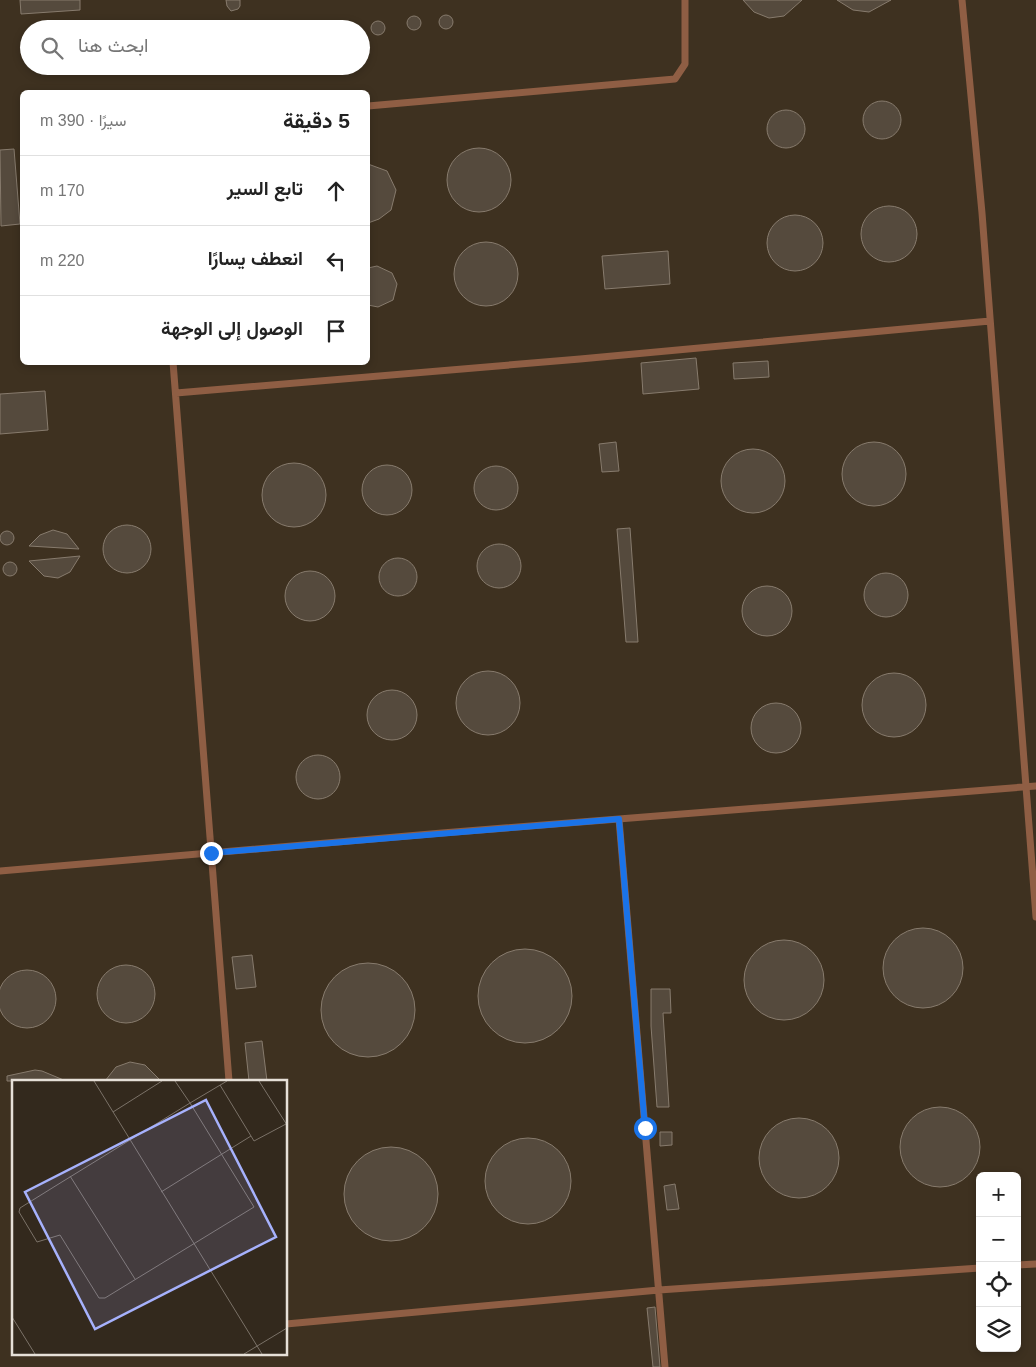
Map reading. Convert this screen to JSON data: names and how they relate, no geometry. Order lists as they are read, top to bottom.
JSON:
{
  "page": {
    "search": "ابحث هنا",
    "heading": ["5 دقيقة", "سيرًا · 390 m"],
    "list": [
      ["تابع السير", "170 m"],
      ["انعطف يسارًا", "220 m"],
      "الوصول إلى الوجهة"
    ],
    "map_buttons": ["+", "−"]
  }
}
